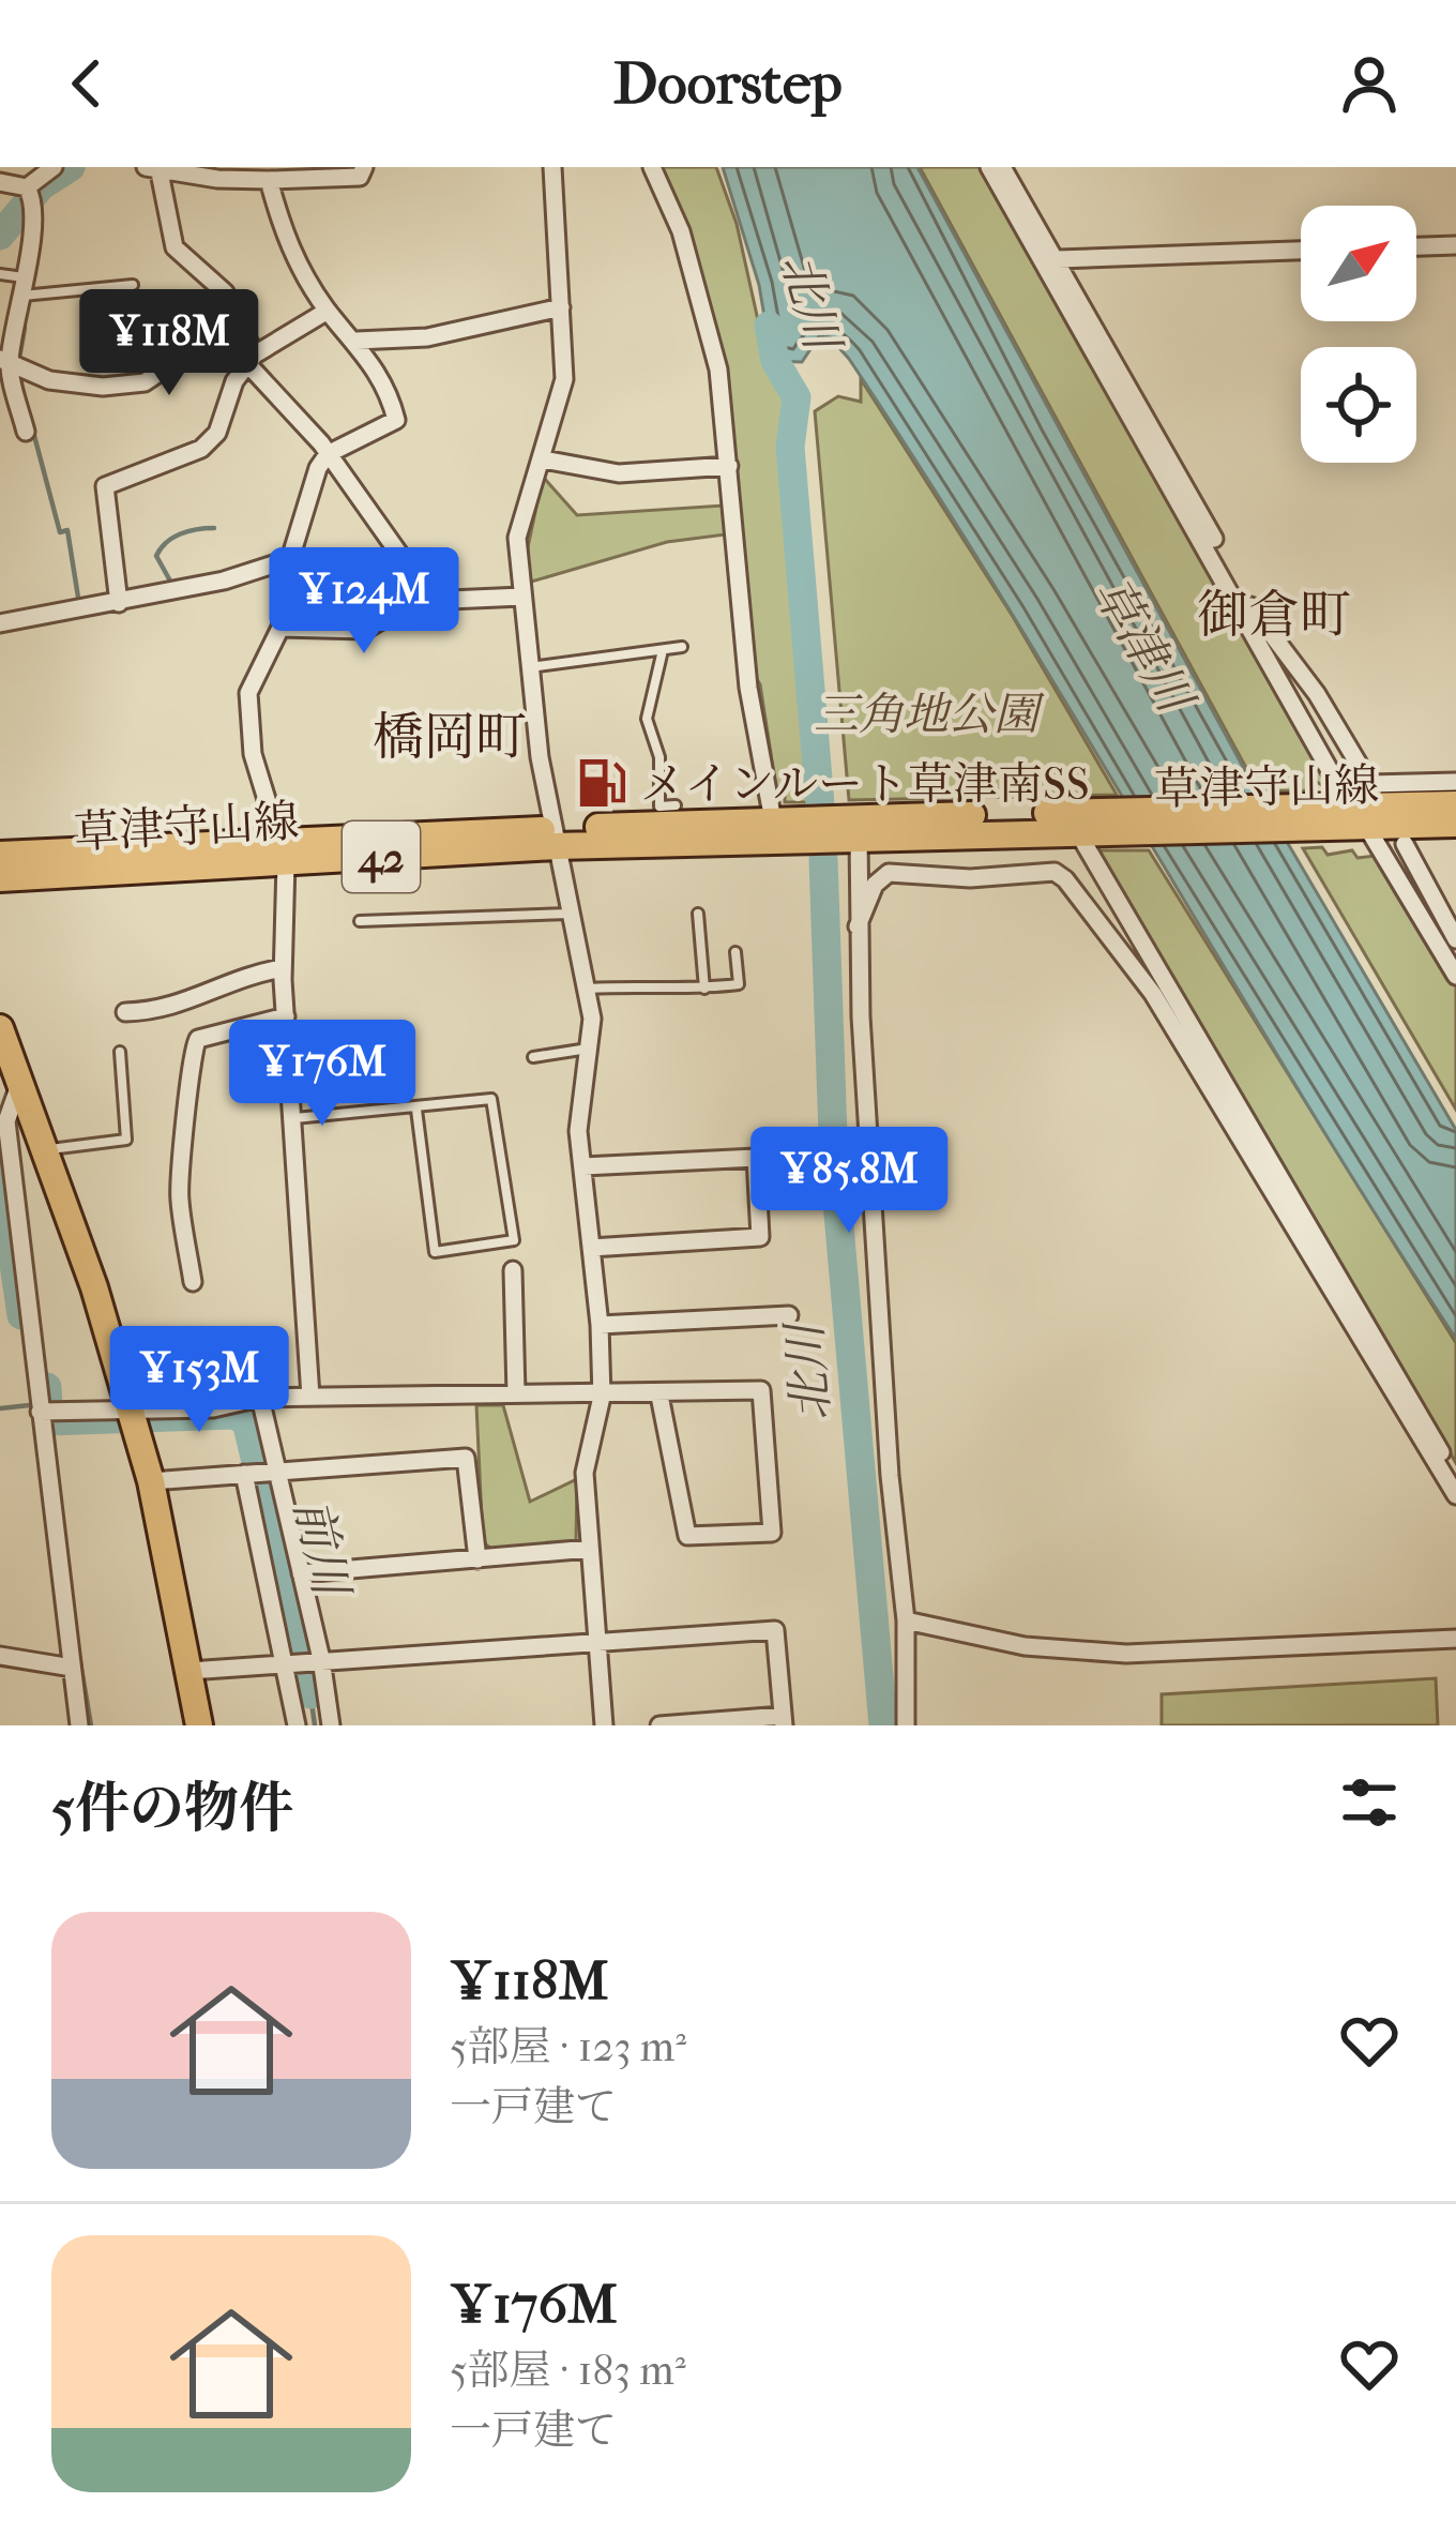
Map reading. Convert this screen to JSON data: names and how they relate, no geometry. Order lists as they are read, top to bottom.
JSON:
{
  "streets": {
    "main road": ["草津守山線", "42"]
  },
  "districts": ["御倉町", "橋岡町"],
  "water": ["北川", "草津川", "前川"],
  "parks": ["三角地公園"],
  "places": {
    "fuel station": ["メインルート草津南SS"]
  },
  "north": "top right",
  "page": {
    "header": "Doorstep",
    "price": [
      "¥118M",
      "¥124M",
      "¥176M",
      "¥85.8M",
      "¥153M"
    ],
    "heading": "5件の物件",
    "list": [
      {
        "name": "¥118M",
        "note": "5部屋 · 123 m² · 一戸建て"
      },
      {
        "name": "¥176M",
        "note": "5部屋 · 183 m² · 一戸建て"
      }
    ]
  }
}
